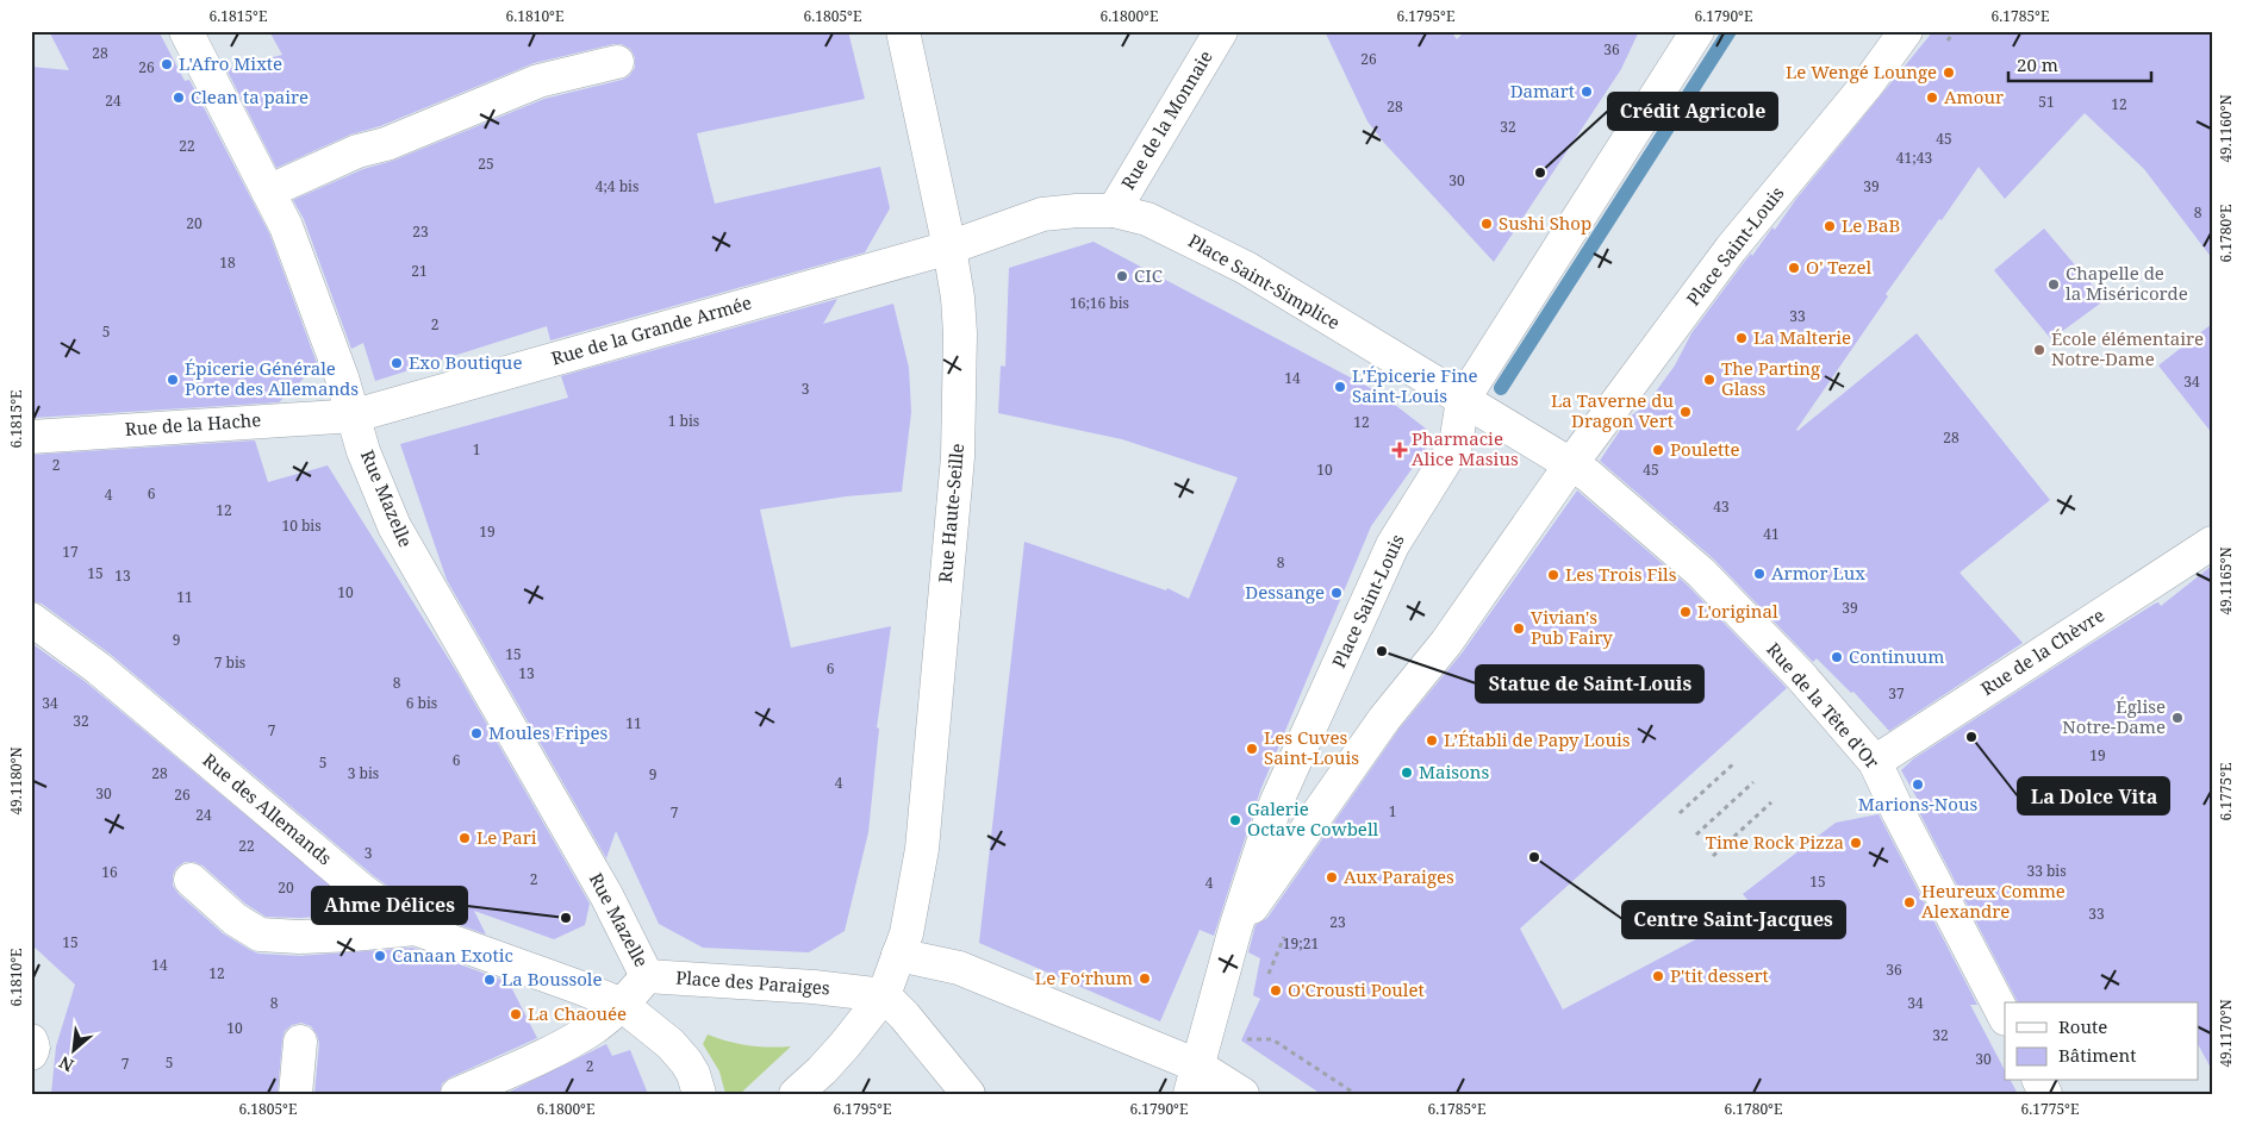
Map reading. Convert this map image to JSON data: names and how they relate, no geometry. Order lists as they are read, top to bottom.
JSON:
{
  "streets": {
    "street": [
      "Rue de la Monnaie",
      "Place Saint-Louis",
      "Place Saint-Simplice",
      "Rue de la Grande Armée",
      "Rue de la Hache",
      "Rue Mazelle",
      "Rue Haute-Seille",
      "Rue de la Chèvre",
      "Rue de la Tête d'Or",
      "Rue des Allemands",
      "Place des Paraiges"
    ]
  },
  "crossings": [
    ["Rue de la Monnaie", "Place Saint-Simplice"],
    ["Place Saint-Louis", "Place Saint-Simplice"],
    ["Place Saint-Louis", "Rue de la Tête d'Or"],
    ["Place Saint-Simplice", "Rue de la Grande Armée"],
    ["Place Saint-Simplice", "Rue Haute-Seille"],
    ["Rue de la Grande Armée", "Rue de la Hache"],
    ["Rue de la Grande Armée", "Rue Mazelle"],
    ["Rue de la Grande Armée", "Rue Haute-Seille"],
    ["Rue de la Hache", "Rue Mazelle"],
    ["Rue Mazelle", "Place des Paraiges"],
    ["Rue Haute-Seille", "Place des Paraiges"],
    ["Rue de la Chèvre", "Rue de la Tête d'Or"]
  ],
  "places": {
    "other": [
      "L'Afro Mixte",
      "Le Wengé Lounge",
      "Damart",
      "Clean ta paire",
      "Amour",
      "Crédit Agricole",
      "Sushi Shop",
      "Le BaB",
      "O' Tezel",
      "CIC",
      "Chapelle de la Miséricorde",
      "La Malterie",
      "École élémentaire Notre-Dame",
      "Exo Boutique",
      "Épicerie Générale Porte des Allemands",
      "The Parting Glass",
      "L'Épicerie Fine Saint-Louis",
      "La Taverne du Dragon Vert",
      "Poulette",
      "Armor Lux",
      "Les Trois Fils",
      "Dessange",
      "L'original",
      "Vivian's Pub Fairy",
      "Statue de Saint-Louis",
      "Continuum",
      "Église Notre-Dame",
      "Moules Fripes",
      "La Dolce Vita",
      "L’Établi de Papy Louis",
      "Les Cuves Saint-Louis",
      "Maisons",
      "Marions-Nous",
      "Galerie Octave Cowbell",
      "Le Pari",
      "Time Rock Pizza",
      "Centre Saint-Jacques",
      "Aux Paraiges",
      "Heureux Comme Alexandre",
      "Ahme Délices",
      "Canaan Exotic",
      "P'tit dessert",
      "Le Fo‘rhum",
      "La Boussole",
      "O'Crousti Poulet",
      "La Chaouée"
    ],
    "health": ["Pharmacie Alice Masius"]
  },
  "house_numbers": [
    "36",
    "28",
    "26",
    "26",
    "24",
    "51",
    "12",
    "28",
    "32",
    "45",
    "22",
    "41;43",
    "25",
    "30",
    "4;4 bis",
    "39",
    "8",
    "20",
    "23",
    "18",
    "21",
    "16;16 bis",
    "33",
    "2",
    "5",
    "14",
    "34",
    "3",
    "1 bis",
    "12",
    "28",
    "1",
    "2",
    "10",
    "45",
    "6",
    "4",
    "43",
    "12",
    "10 bis",
    "19",
    "41",
    "17",
    "8",
    "15",
    "13",
    "10",
    "11",
    "39",
    "9",
    "15",
    "7 bis",
    "6",
    "13",
    "8",
    "37",
    "34",
    "6 bis",
    "32",
    "11",
    "7",
    "19",
    "6",
    "5",
    "28",
    "3 bis",
    "9",
    "4",
    "30",
    "26",
    "1",
    "7",
    "24",
    "22",
    "3",
    "33 bis",
    "16",
    "2",
    "15",
    "4",
    "20",
    "33",
    "23",
    "15",
    "19;21",
    "14",
    "36",
    "12",
    "8",
    "34",
    "10",
    "32",
    "30",
    "5",
    "7",
    "2"
  ],
  "legend": ["Route", "Bâtiment"],
  "scale_bar": "20 m",
  "north": "bottom left",
  "coordinates": [
    "6.1815°E",
    "6.1810°E",
    "6.1805°E",
    "6.1800°E",
    "6.1795°E",
    "6.1790°E",
    "6.1785°E",
    "49.1160°N",
    "6.1780°E",
    "49.1165°N",
    "49.1180°N",
    "6.1775°E",
    "49.1170°N"
  ]
}
